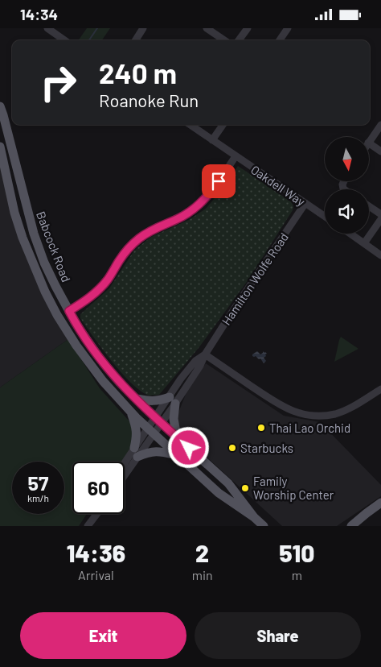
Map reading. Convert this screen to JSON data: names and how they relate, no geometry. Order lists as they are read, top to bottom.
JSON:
{
  "streets": {
    "main road": ["Babcock Road"],
    "street": ["Oakdell Way", "Hamilton Wolfe Road"]
  },
  "crossings": [
    ["Oakdell Way", "Hamilton Wolfe Road"],
    ["Babcock Road", "Hamilton Wolfe Road"]
  ],
  "places": ["Thai Lao Orchid", "Starbucks", "Family Worship Center"],
  "north": "bottom",
  "page": {
    "status": "14:34",
    "turn": ["240 m", "Roanoke Run"],
    "speed": "57 km/h",
    "limit": "60",
    "eta": [
      "14:36",
      "Arrival",
      "2",
      "min",
      "510",
      "m"
    ],
    "buttons": ["Exit", "Share"]
  }
}
